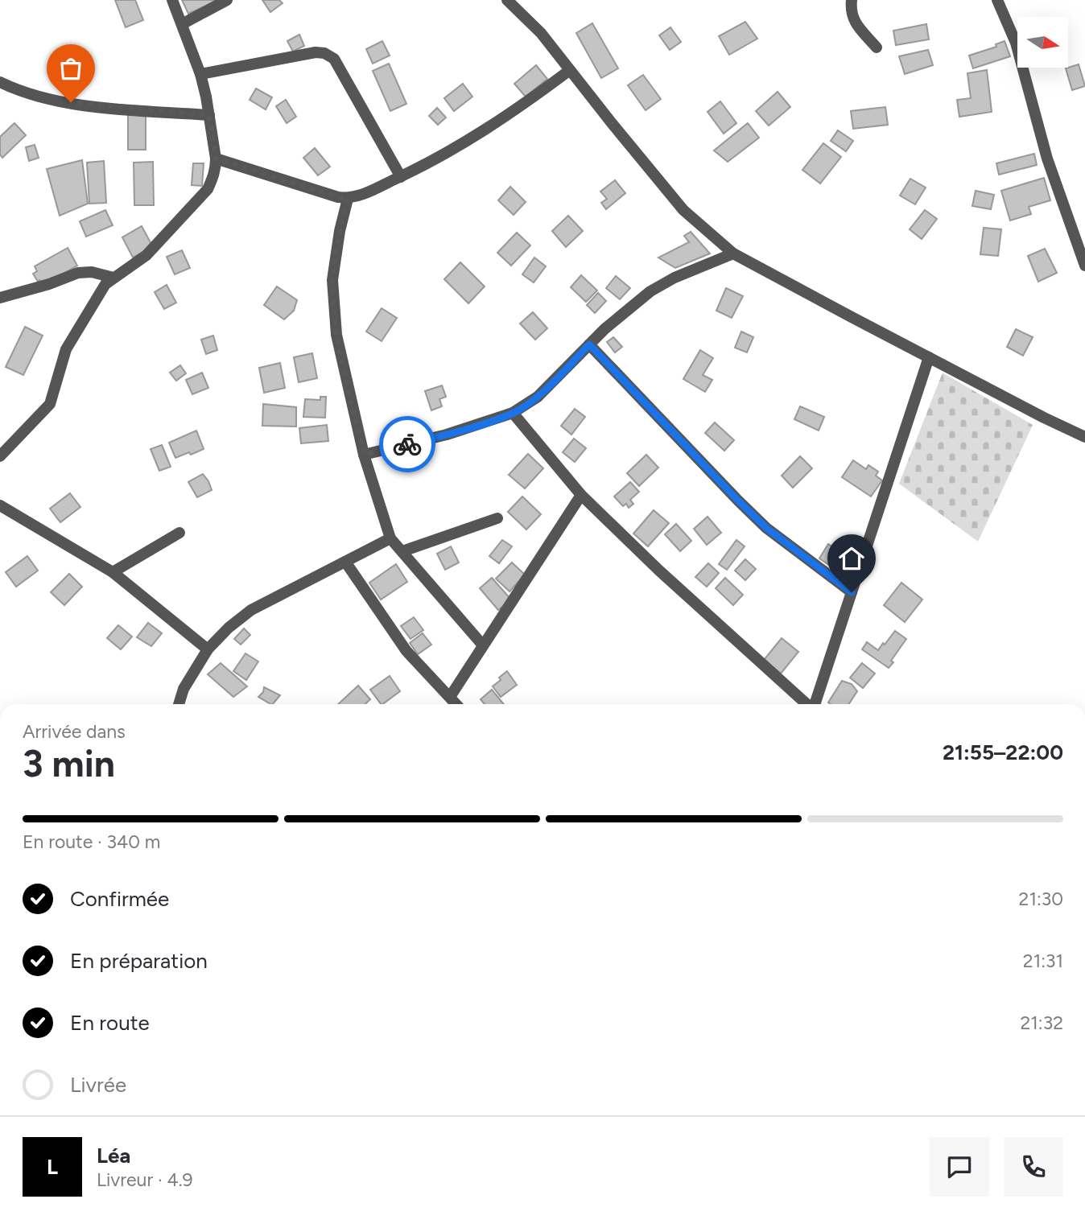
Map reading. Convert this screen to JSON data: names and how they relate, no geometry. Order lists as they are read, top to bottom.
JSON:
{
  "north": "right",
  "page": {
    "heading": ["3 min", "Arrivée dans", "21:55–22:00"],
    "panel": ["Léa", "Livreur · 4.9"],
    "bar": "En route · 340 m",
    "list": [
      ["Confirmée", "21:30"],
      ["En préparation", "21:31"],
      ["En route", "21:32"],
      "Livrée"
    ],
    "round": "L"
  }
}
